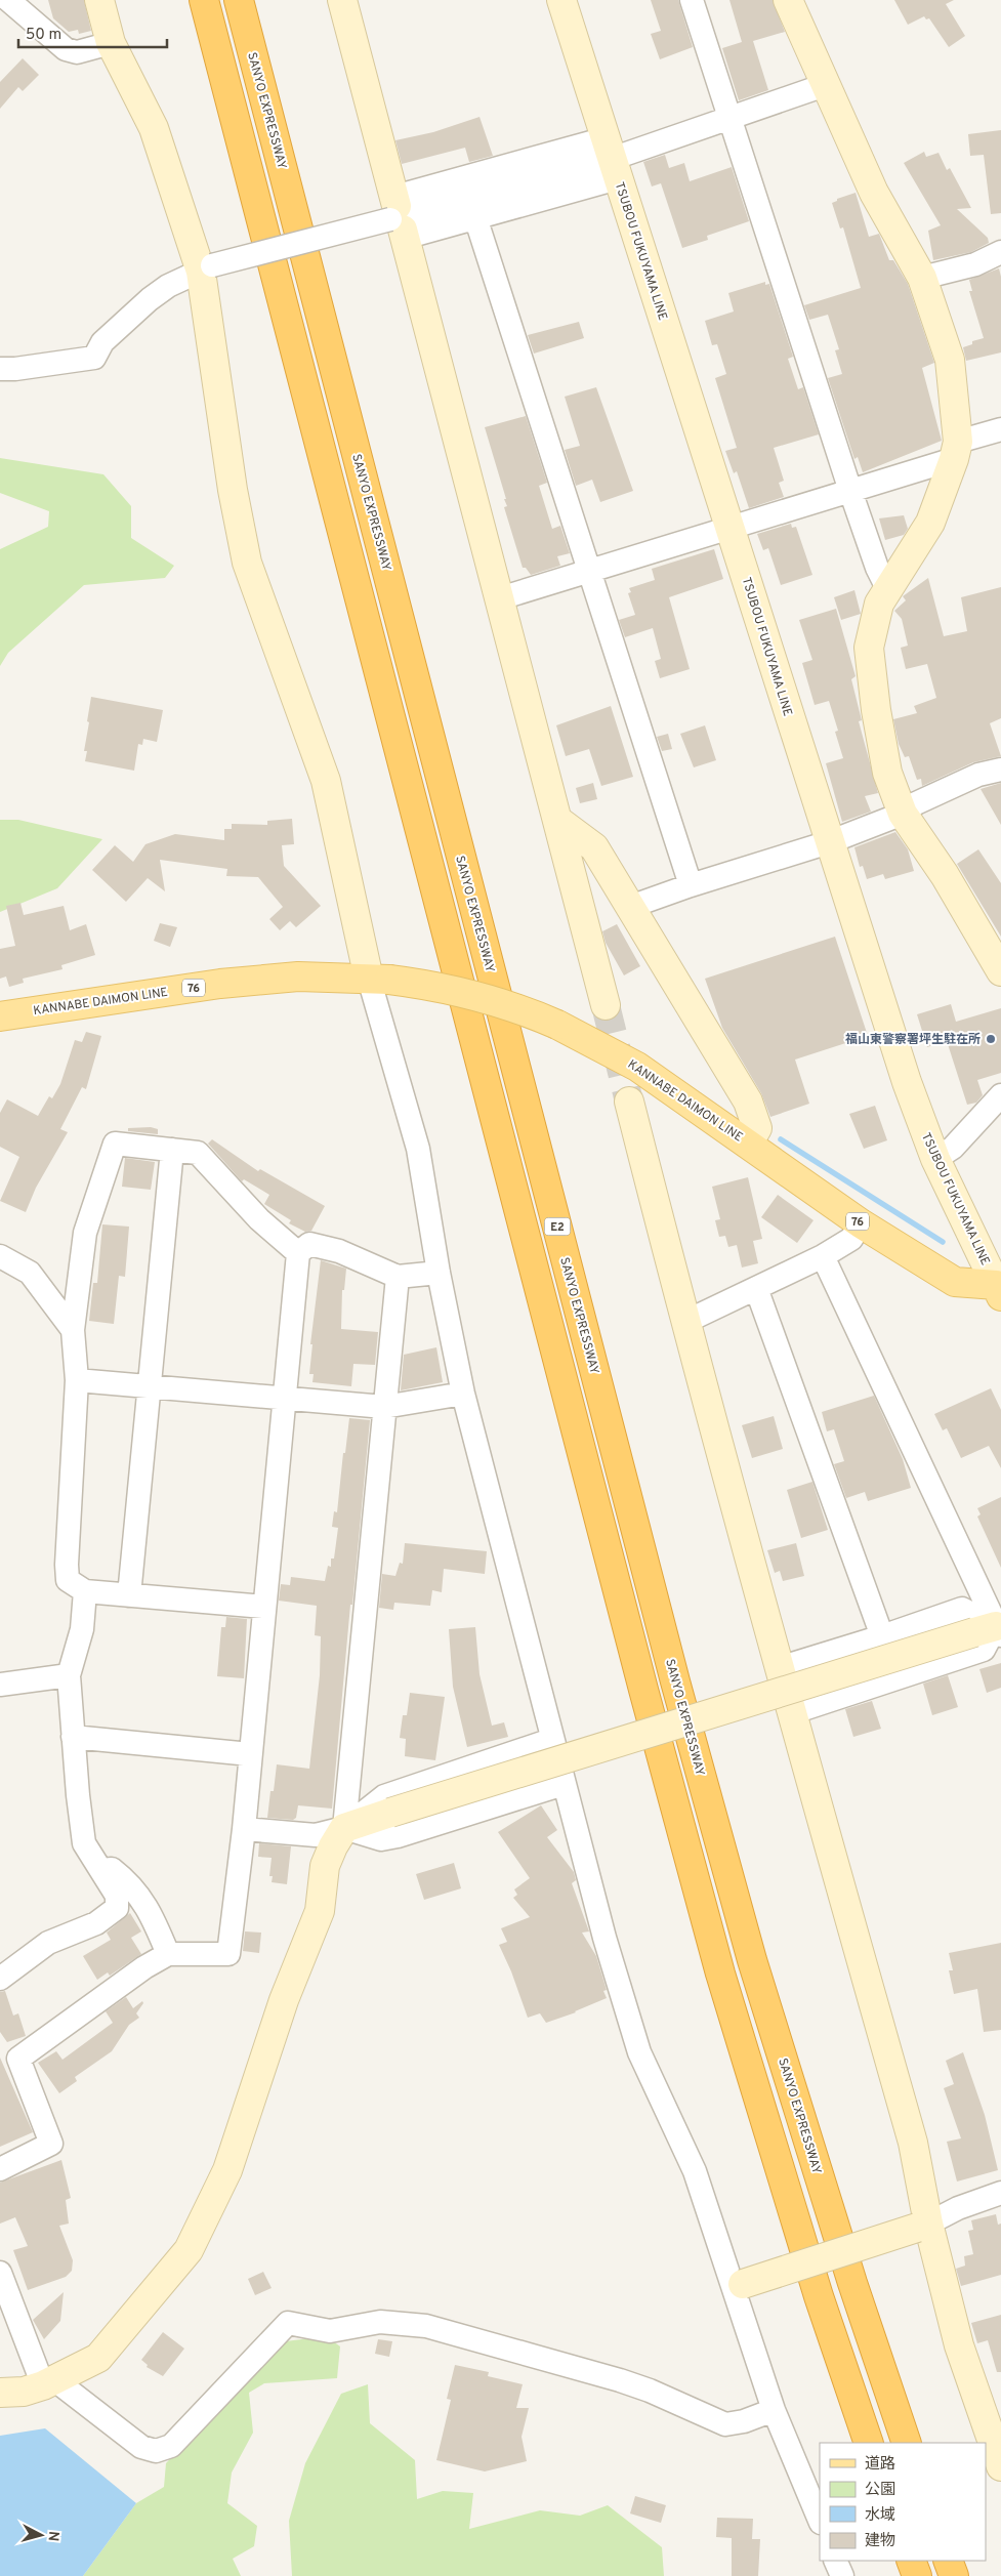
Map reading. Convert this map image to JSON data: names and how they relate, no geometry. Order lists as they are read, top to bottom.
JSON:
{
  "streets": {
    "highway": ["SANYO EXPRESSWAY", "E2"],
    "main road": ["76", "KANNABE DAIMON LINE"],
    "street": ["TSUBOU FUKUYAMA LINE"]
  },
  "crossings": [
    ["TSUBOU FUKUYAMA LINE", "KANNABE DAIMON LINE"]
  ],
  "places": ["福山東警察署坪生駐在所"],
  "legend": [
    "道路",
    "公園",
    "水域",
    "建物"
  ],
  "scale_bar": "50 m",
  "north": "right"
}
